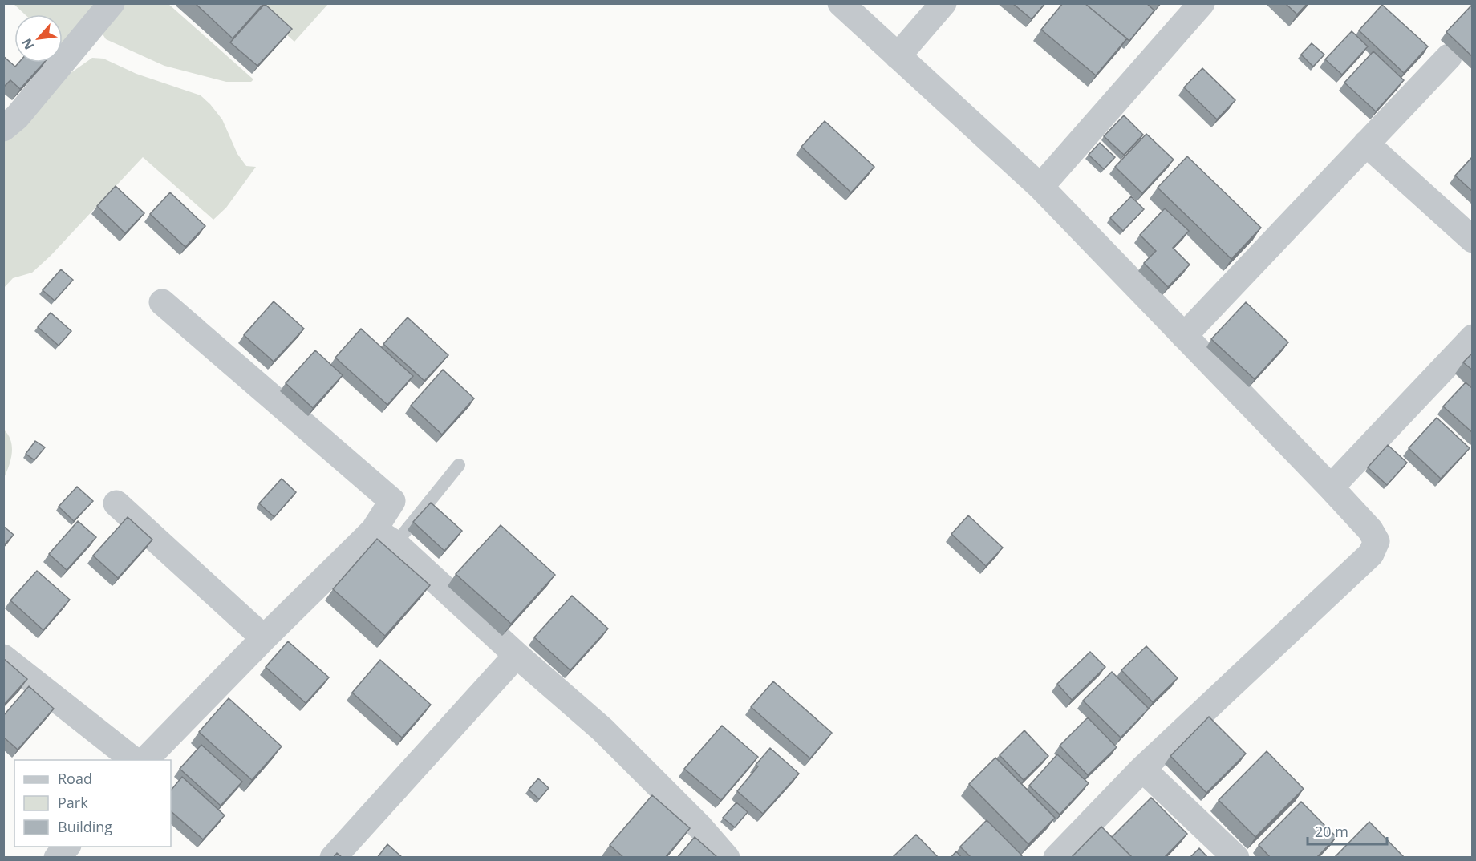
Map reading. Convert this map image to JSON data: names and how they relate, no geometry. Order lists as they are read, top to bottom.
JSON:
{
  "legend": ["Road", "Park", "Building"],
  "scale_bar": "20 m",
  "north": "bottom left"
}
